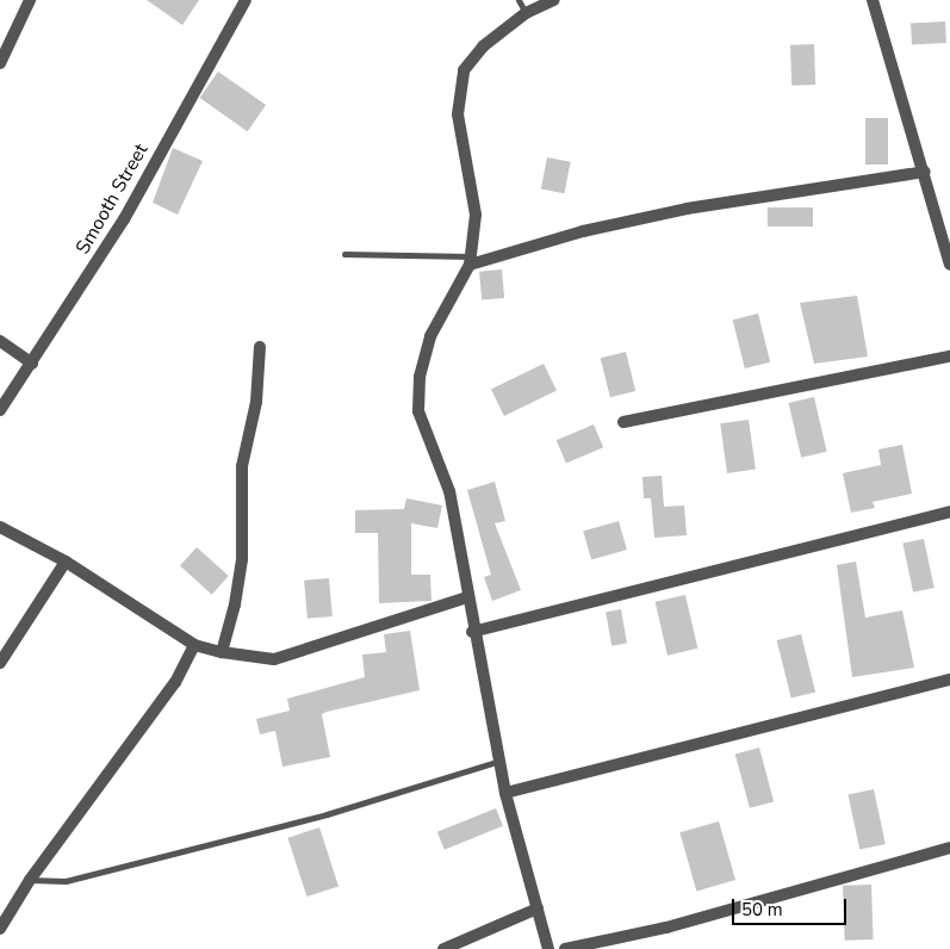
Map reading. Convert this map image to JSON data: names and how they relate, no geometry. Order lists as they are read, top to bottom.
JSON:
{
  "streets": {
    "street": ["Smooth Street"]
  },
  "scale_bar": "50 m"
}
